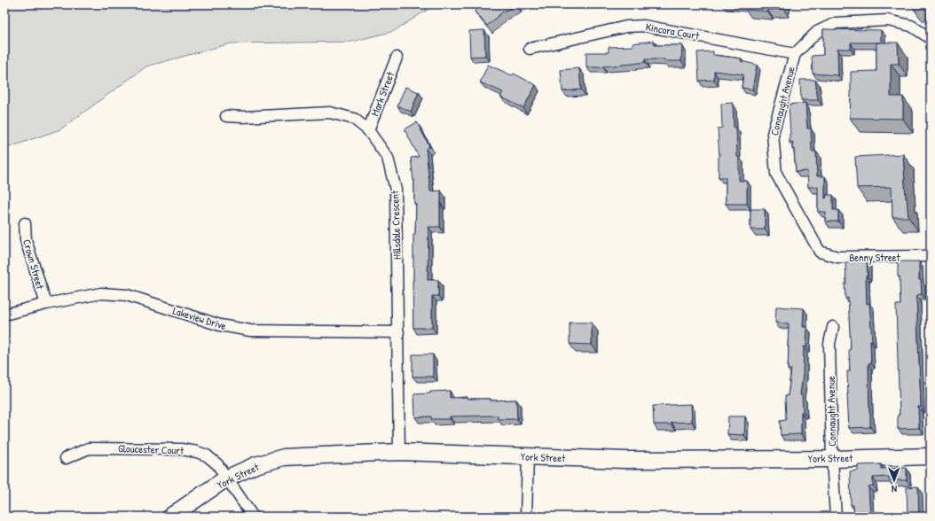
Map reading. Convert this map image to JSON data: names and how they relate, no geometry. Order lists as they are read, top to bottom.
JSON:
{
  "streets": {
    "street": [
      "Kincora Court",
      "Mark Street",
      "Connaught Avenue",
      "Hillsdale Crescent",
      "Benny Street",
      "Crown Street",
      "Lakeview Drive",
      "Gloucester Court",
      "York Street"
    ]
  },
  "crossings": [
    ["Kincora Court", "Connaught Avenue"],
    ["Mark Street", "Hillsdale Crescent"],
    ["Connaught Avenue", "Benny Street"],
    ["Connaught Avenue", "York Street"],
    ["Hillsdale Crescent", "Lakeview Drive"],
    ["Hillsdale Crescent", "York Street"],
    ["Crown Street", "Lakeview Drive"],
    ["Gloucester Court", "York Street"]
  ],
  "north": "bottom"
}
